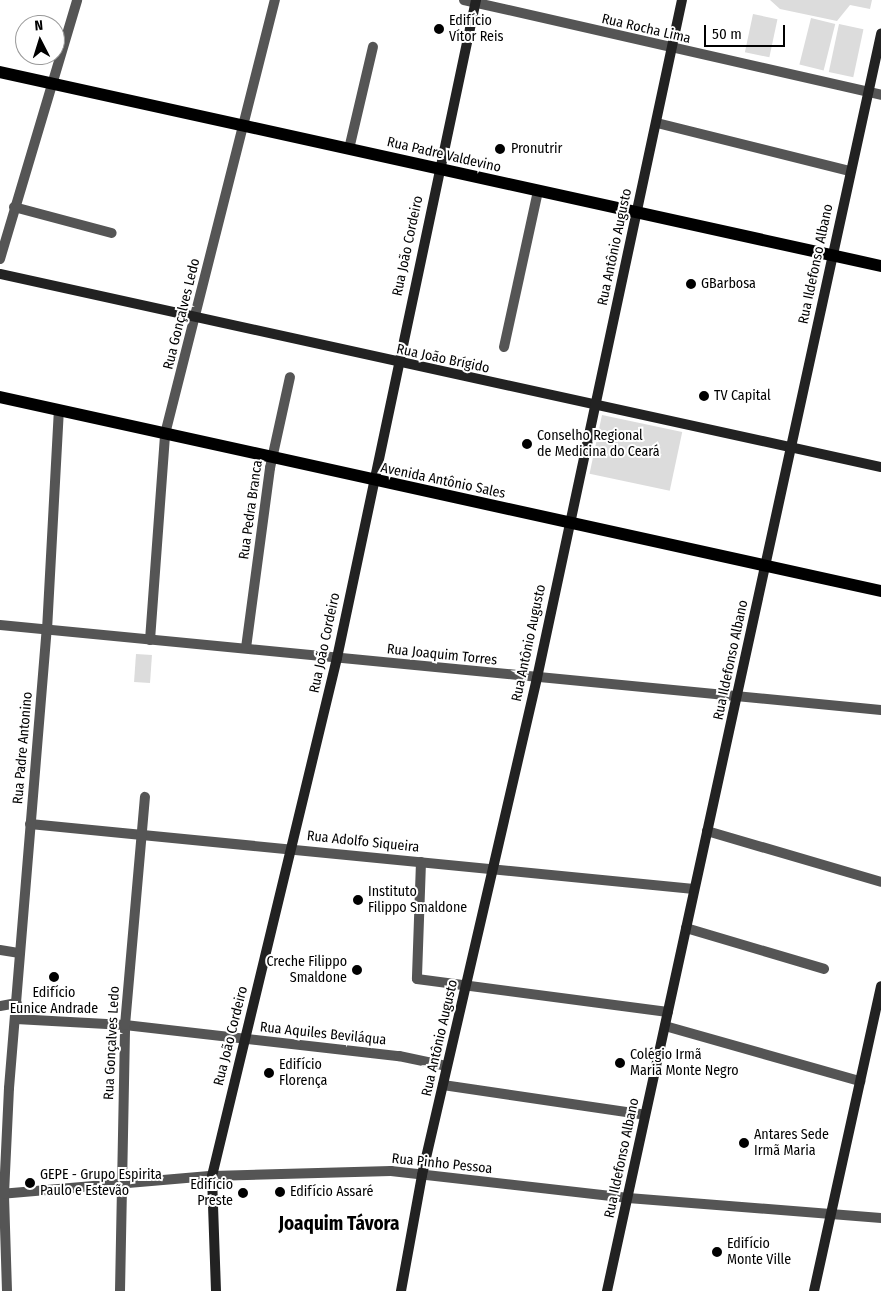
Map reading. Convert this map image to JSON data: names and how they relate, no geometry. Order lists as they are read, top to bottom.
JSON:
{
  "streets": {
    "main road": ["Rua Padre Valdevino", "Avenida Antônio Sales"],
    "street": [
      "Rua Rocha Lima",
      "Rua João Cordeiro",
      "Rua Antônio Augusto",
      "Rua Ildefonso Albano",
      "Rua Gonçalves Ledo",
      "Rua João Brígido",
      "Rua Pedra Branca",
      "Rua Joaquim Torres",
      "Rua Padre Antonino",
      "Rua Adolfo Siqueira",
      "Rua Aquiles Beviláqua",
      "Rua Pinho Pessoa"
    ]
  },
  "crossings": [
    ["Rua Rocha Lima", "Rua João Cordeiro"],
    ["Rua Rocha Lima", "Rua Antônio Augusto"],
    ["Rua Rocha Lima", "Rua Ildefonso Albano"],
    ["Rua Padre Valdevino", "Rua João Cordeiro"],
    ["Rua Padre Valdevino", "Rua Antônio Augusto"],
    ["Rua Padre Valdevino", "Rua Ildefonso Albano"],
    ["Rua Padre Valdevino", "Rua Gonçalves Ledo"],
    ["Rua João Cordeiro", "Rua João Brígido"],
    ["Rua João Cordeiro", "Avenida Antônio Sales"],
    ["Rua João Cordeiro", "Rua Joaquim Torres"],
    ["Rua João Cordeiro", "Rua Adolfo Siqueira"],
    ["Rua João Cordeiro", "Rua Aquiles Beviláqua"],
    ["Rua João Cordeiro", "Rua Pinho Pessoa"],
    ["Rua Antônio Augusto", "Rua João Brígido"],
    ["Rua Antônio Augusto", "Avenida Antônio Sales"],
    ["Rua Antônio Augusto", "Rua Joaquim Torres"],
    ["Rua Antônio Augusto", "Rua Adolfo Siqueira"],
    ["Rua Antônio Augusto", "Rua Aquiles Beviláqua"],
    ["Rua Antônio Augusto", "Rua Pinho Pessoa"],
    ["Rua Ildefonso Albano", "Rua João Brígido"],
    ["Rua Ildefonso Albano", "Avenida Antônio Sales"],
    ["Rua Ildefonso Albano", "Rua Joaquim Torres"],
    ["Rua Ildefonso Albano", "Rua Adolfo Siqueira"],
    ["Rua Ildefonso Albano", "Rua Pinho Pessoa"],
    ["Rua Gonçalves Ledo", "Rua João Brígido"],
    ["Rua Gonçalves Ledo", "Avenida Antônio Sales"],
    ["Rua Gonçalves Ledo", "Rua Joaquim Torres"],
    ["Rua Gonçalves Ledo", "Rua Adolfo Siqueira"],
    ["Rua Gonçalves Ledo", "Rua Aquiles Beviláqua"],
    ["Rua Gonçalves Ledo", "Rua Pinho Pessoa"],
    ["Avenida Antônio Sales", "Rua Pedra Branca"],
    ["Avenida Antônio Sales", "Rua Padre Antonino"],
    ["Rua Pedra Branca", "Rua Joaquim Torres"],
    ["Rua Joaquim Torres", "Rua Padre Antonino"],
    ["Rua Padre Antonino", "Rua Adolfo Siqueira"],
    ["Rua Padre Antonino", "Rua Aquiles Beviláqua"],
    ["Rua Padre Antonino", "Rua Pinho Pessoa"]
  ],
  "districts": ["Joaquim Távora"],
  "places": [
    "Edifício Vítor Reis",
    "Pronutrir",
    "GBarbosa",
    "TV Capital",
    "Conselho Regional de Medicina do Ceará",
    "Instituto Filippo Smaldone",
    "Creche Filippo Smaldone",
    "Edifício Eunice Andrade",
    "Colégio Irmã Maria Monte Negro",
    "Edifício Florença",
    "Antares Sede Irmã Maria",
    "GEPE - Grupo Espirita Paulo e Estevão",
    "Edifício Assaré",
    "Edifício Preste",
    "Edifício Monte Ville"
  ],
  "scale_bar": "50 m",
  "north": "top"
}
